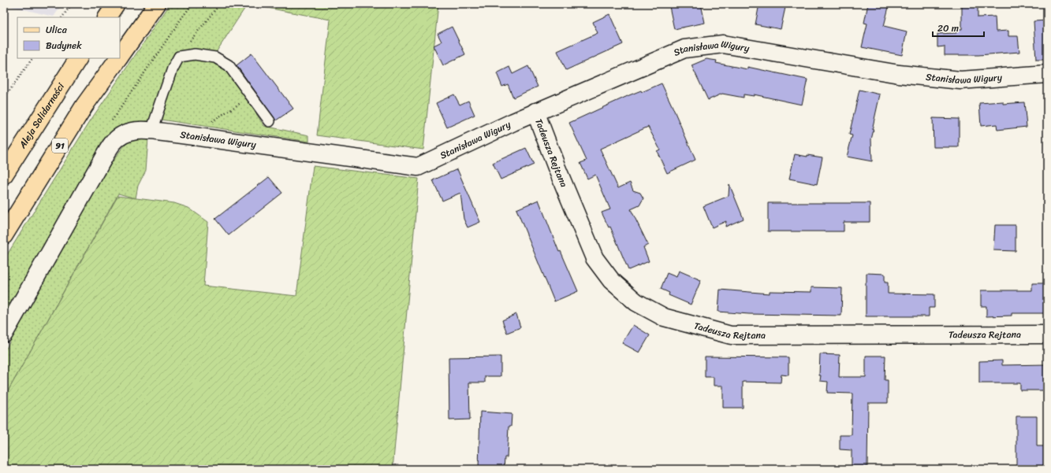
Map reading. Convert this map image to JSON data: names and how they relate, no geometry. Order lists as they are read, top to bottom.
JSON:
{
  "streets": {
    "main road": ["Aleja Solidarności", "91"],
    "street": ["Stanisława Wigury", "Tadeusza Rejtana"]
  },
  "crossings": [
    ["Stanisława Wigury", "Tadeusza Rejtana"]
  ],
  "legend": ["Ulica", "Budynek"],
  "scale_bar": "20 m"
}
